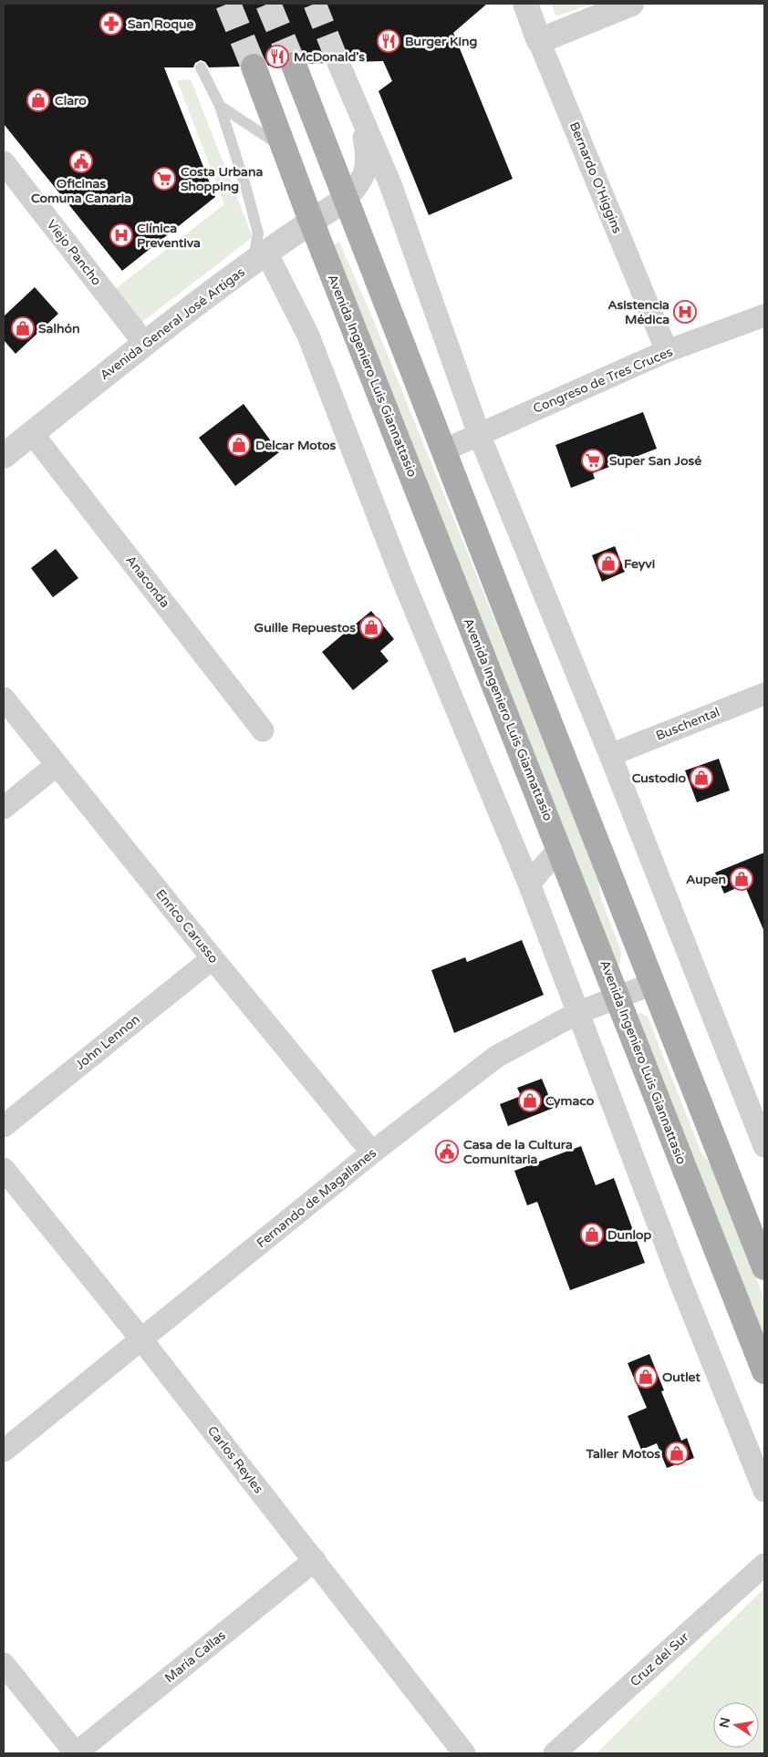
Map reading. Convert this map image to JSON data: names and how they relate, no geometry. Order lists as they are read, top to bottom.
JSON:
{
  "streets": {
    "main road": ["Avenida Ingeniero Luis Giannattasio"],
    "street": [
      "Bernardo O'Higgins",
      "Viejo Pancho",
      "Avenida General José Artigas",
      "Congreso de Tres Cruces",
      "Anaconda",
      "Buschental",
      "Enrico Carusso",
      "John Lennon",
      "Fernando de Magallanes",
      "Carlos Reyles",
      "María Callas",
      "Cruz del Sur"
    ]
  },
  "crossings": [
    ["Bernardo O'Higgins", "Congreso de Tres Cruces"],
    ["Viejo Pancho", "Avenida General José Artigas"],
    ["Avenida General José Artigas", "Avenida Ingeniero Luis Giannattasio"],
    ["Avenida General José Artigas", "Anaconda"],
    ["Avenida Ingeniero Luis Giannattasio", "Fernando de Magallanes"],
    ["Enrico Carusso", "John Lennon"],
    ["Enrico Carusso", "Fernando de Magallanes"],
    ["Fernando de Magallanes", "Carlos Reyles"],
    ["Carlos Reyles", "María Callas"]
  ],
  "places": {
    "pharmacy": ["San Roque"],
    "restaurant": ["Burger King", "McDonald's"],
    "shop": [
      "Claro",
      "Salhón",
      "Delcar Motos",
      "Feyvi",
      "Guille Repuestos",
      "Custodio",
      "Aupen",
      "Cymaco",
      "Dunlop",
      "Outlet",
      "Taller Motos"
    ],
    "public building": ["Oficinas Comuna Canaria", "Casa de la Cultura Comunitaria"],
    "supermarket": ["Costa Urbana Shopping", "Super San José"],
    "hospital": ["Clínica Preventiva", "Asistencia Médica"]
  },
  "north": "left"
}
